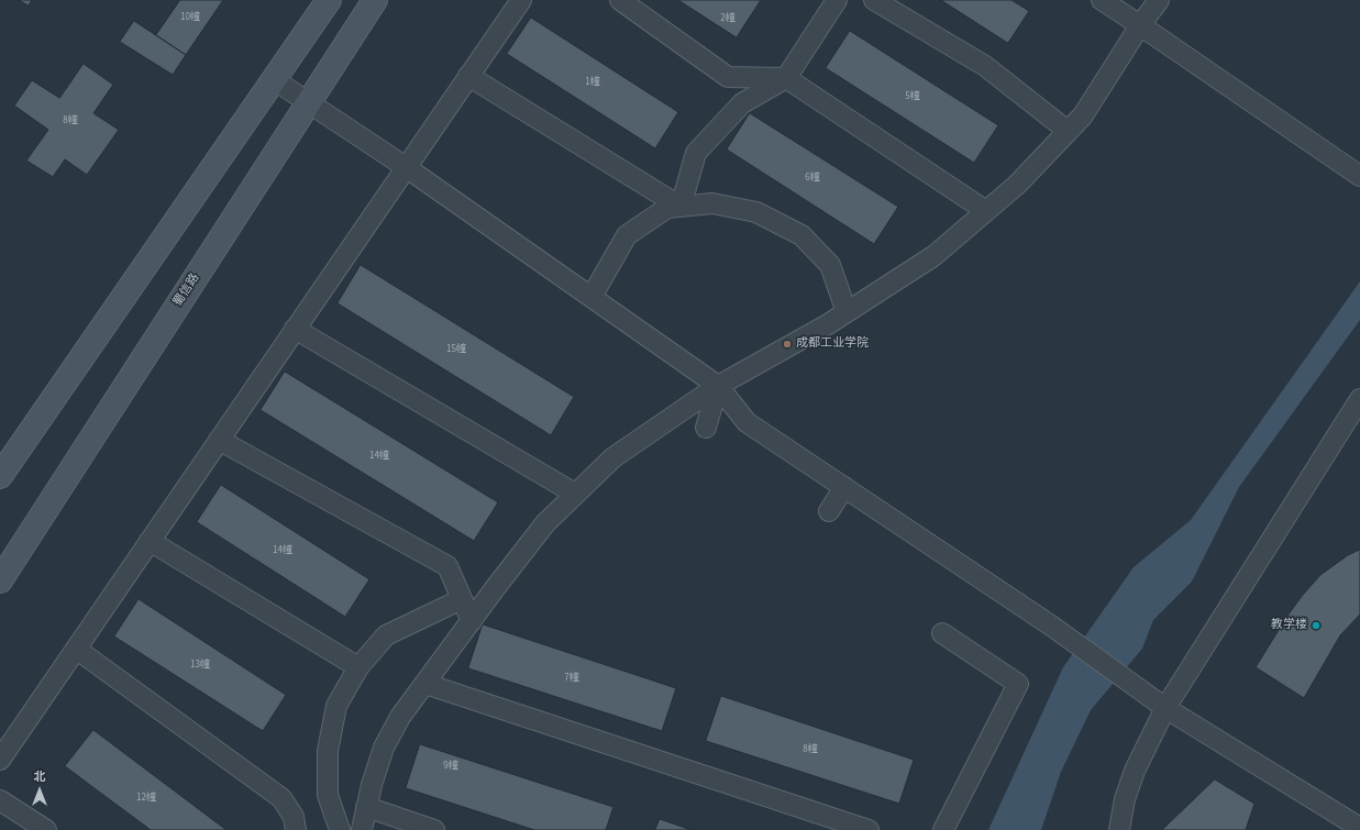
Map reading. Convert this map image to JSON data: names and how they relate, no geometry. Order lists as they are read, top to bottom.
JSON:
{
  "streets": {
    "main road": ["蜀信路"]
  },
  "places": ["成都工业学院", "教学楼"],
  "house_numbers": [
    "10幢",
    "2幢",
    "1幢",
    "5幢",
    "8幢",
    "6幢",
    "15幢",
    "14幢",
    "14幢",
    "13幢",
    "7幢",
    "8幢",
    "9幢",
    "12幢"
  ],
  "north": "top"
}
